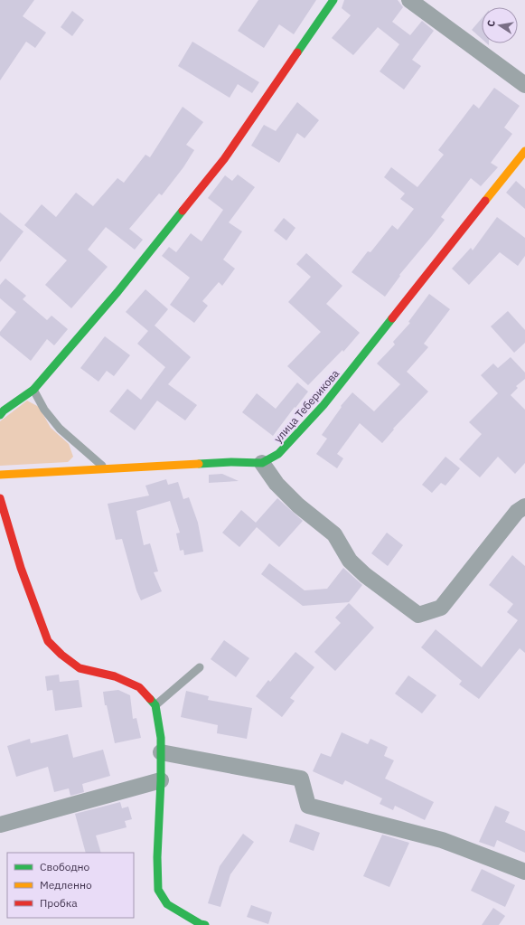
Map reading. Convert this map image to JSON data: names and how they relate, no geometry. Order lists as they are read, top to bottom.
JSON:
{
  "streets": {
    "street": ["улица Теберикова"]
  },
  "legend": ["Свободно", "Медленно", "Пробка"],
  "north": "left"
}
